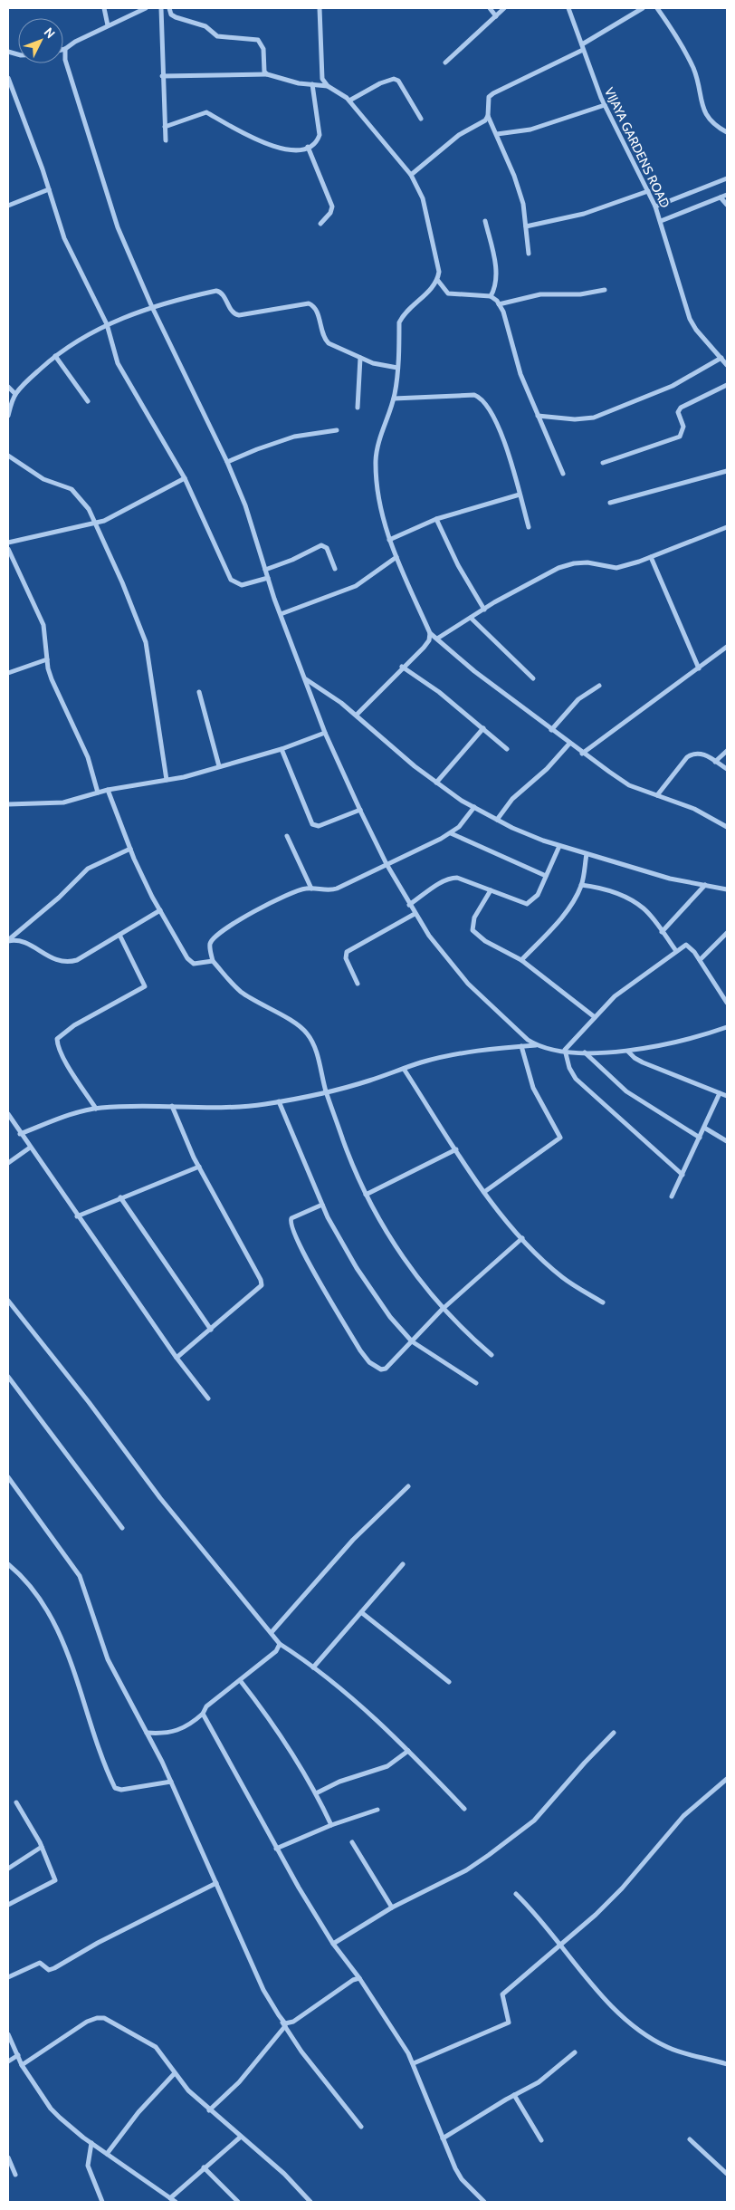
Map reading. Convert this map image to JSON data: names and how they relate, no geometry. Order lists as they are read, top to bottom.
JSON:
{
  "streets": {
    "street": ["VIJAYA GARDENS ROAD"]
  },
  "north": "top right"
}
